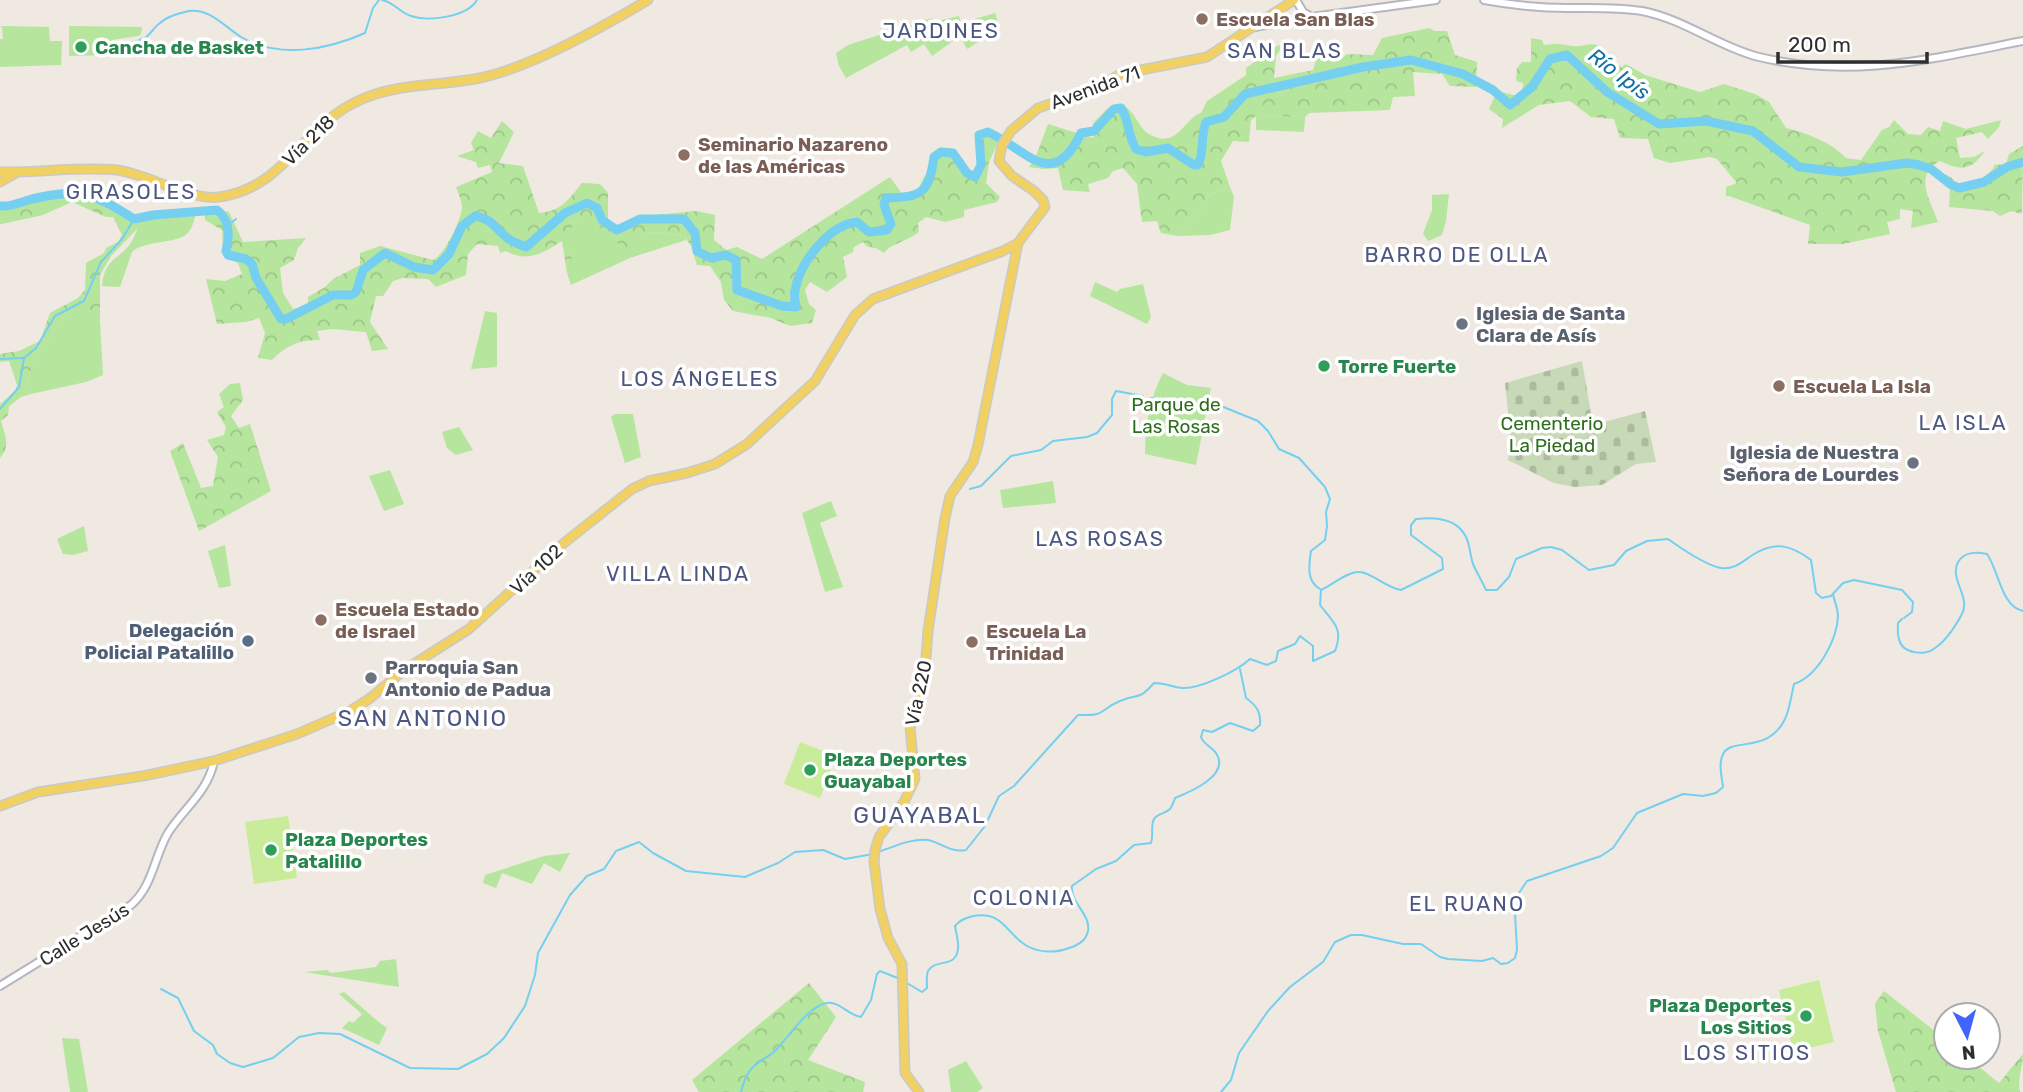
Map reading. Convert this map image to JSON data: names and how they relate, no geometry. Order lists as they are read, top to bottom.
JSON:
{
  "streets": {
    "main road": [
      "Avenida 71",
      "Vía 218",
      "Vía 102",
      "Vía 220"
    ],
    "street": ["Calle Jesús"]
  },
  "crossings": [
    ["Avenida 71", "Vía 102"],
    ["Avenida 71", "Vía 220"],
    ["Vía 102", "Vía 220"],
    ["Vía 102", "Calle Jesús"]
  ],
  "districts": [
    "JARDINES",
    "SAN BLAS",
    "GIRASOLES",
    "BARRO DE OLLA",
    "LOS ÁNGELES",
    "LA ISLA",
    "LAS ROSAS",
    "VILLA LINDA",
    "SAN ANTONIO",
    "GUAYABAL",
    "COLONIA",
    "EL RUANO",
    "LOS SITIOS"
  ],
  "water": ["Río Ipís"],
  "parks": ["Parque de Las Rosas", "Cementerio La Piedad"],
  "places": [
    "Escuela San Blas",
    "Cancha de Basket",
    "Seminario Nazareno de las Américas",
    "Iglesia de Santa Clara de Asís",
    "Torre Fuerte",
    "Escuela La Isla",
    "Iglesia de Nuestra Señora de Lourdes",
    "Escuela Estado de Israel",
    "Delegación Policial Patalillo",
    "Escuela La Trinidad",
    "Parroquia San Antonio de Padua",
    "Plaza Deportes Guayabal",
    "Plaza Deportes Patalillo",
    "Plaza Deportes Los Sitios"
  ],
  "scale_bar": "200 m",
  "north": "bottom"
}
